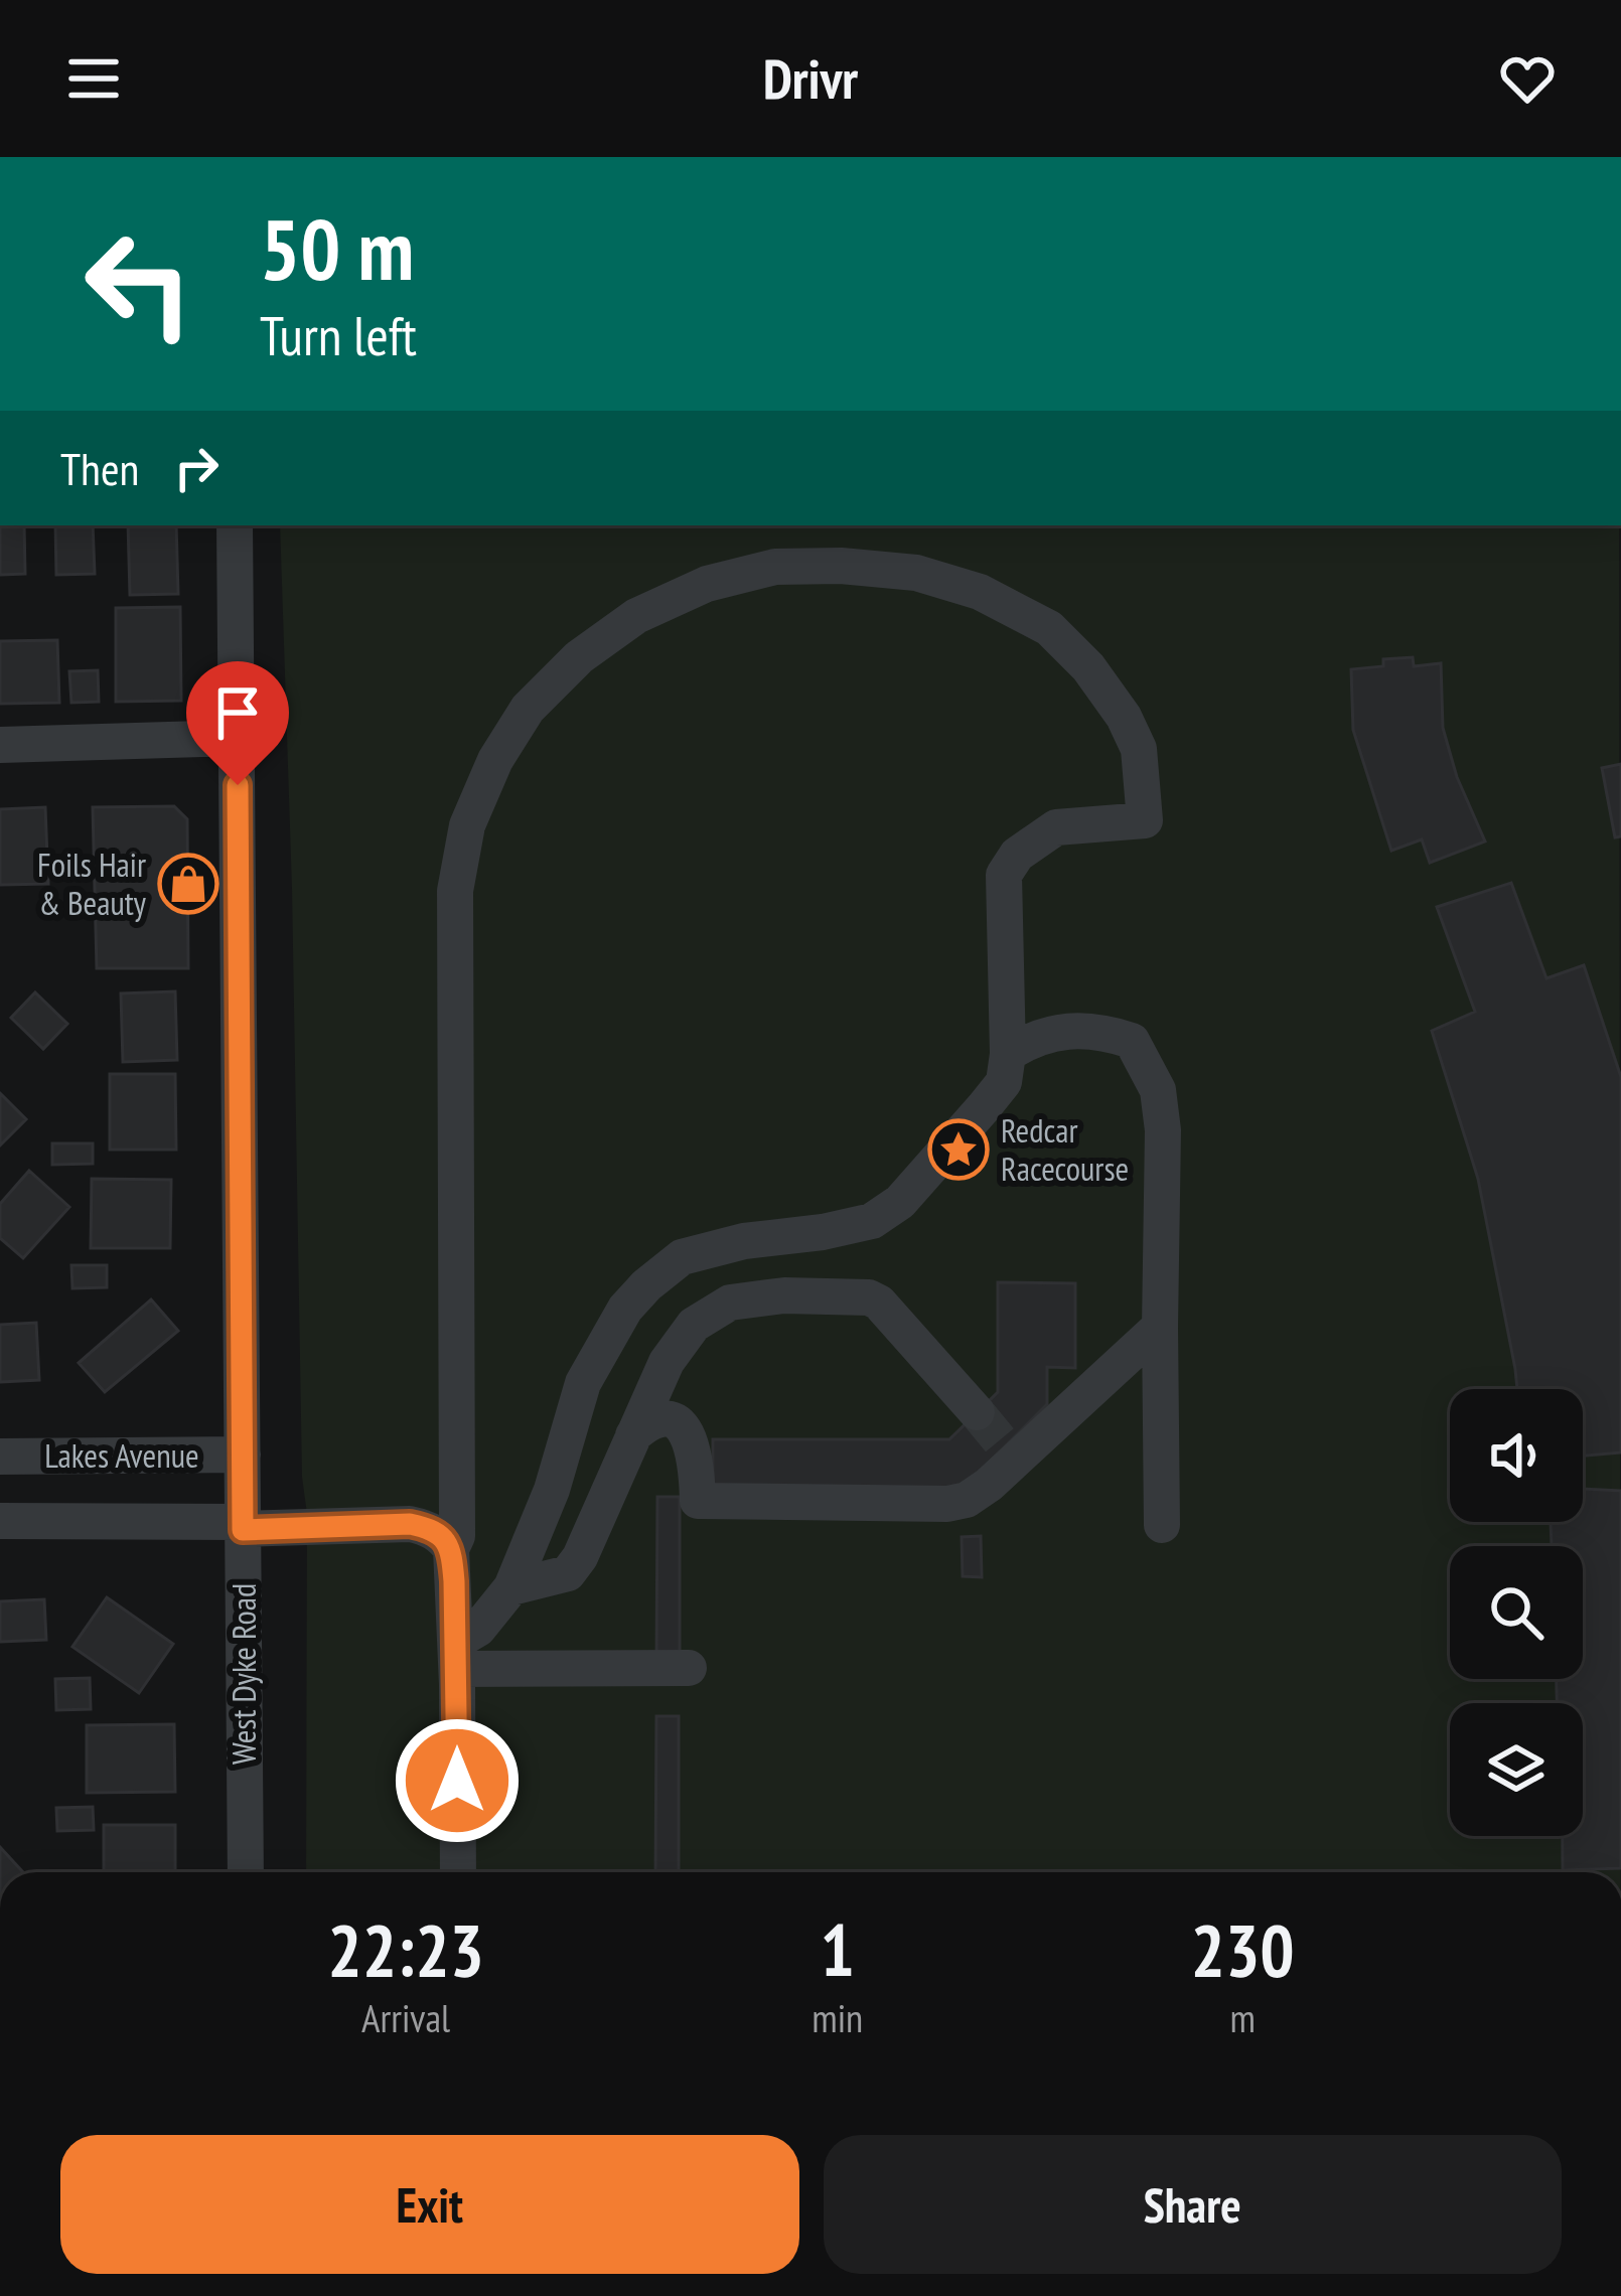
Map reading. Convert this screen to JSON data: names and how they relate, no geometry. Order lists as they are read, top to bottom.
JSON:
{
  "streets": {
    "street": ["Lakes Avenue", "West Dyke Road"]
  },
  "crossings": [
    ["Lakes Avenue", "West Dyke Road"]
  ],
  "places": {
    "shop": ["Foils Hair & Beauty"],
    "place": ["Redcar Racecourse"]
  },
  "page": {
    "header": "Drivr",
    "turn": ["50 m", "Turn left"],
    "then": "Then",
    "eta": [
      "22:23",
      "Arrival",
      "1",
      "min",
      "230",
      "m"
    ],
    "buttons": ["Exit", "Share"]
  }
}
